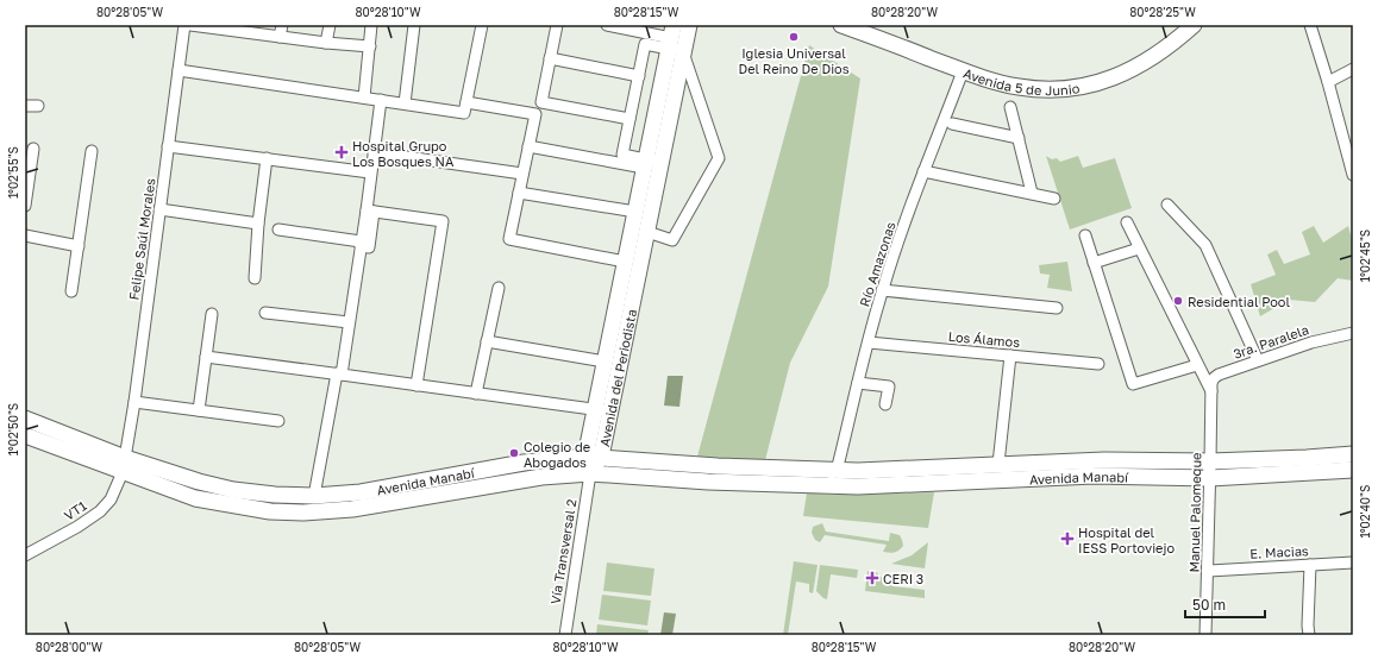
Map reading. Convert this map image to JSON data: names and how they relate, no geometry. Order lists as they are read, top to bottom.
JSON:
{
  "streets": {
    "main road": ["Avenida 5 de Junio", "Avenida del Periodista", "Avenida Manabí"],
    "street": [
      "Felipe Saúl Morales",
      "Río Amazonas",
      "Los Álamos",
      "3ra. Paralela",
      "VT1",
      "Manuel Palomeque",
      "Vía Transversal 2",
      "E. Macias"
    ]
  },
  "crossings": [
    ["Avenida 5 de Junio", "Río Amazonas"],
    ["Felipe Saúl Morales", "Avenida Manabí"],
    ["Felipe Saúl Morales", "VT1"],
    ["Río Amazonas", "Los Álamos"],
    ["Río Amazonas", "Avenida Manabí"],
    ["3ra. Paralela", "Manuel Palomeque"],
    ["Avenida del Periodista", "Avenida Manabí"],
    ["Avenida del Periodista", "Vía Transversal 2"],
    ["Avenida Manabí", "VT1"],
    ["Avenida Manabí", "Manuel Palomeque"],
    ["Avenida Manabí", "Vía Transversal 2"],
    ["Manuel Palomeque", "E. Macias"]
  ],
  "places": {
    "other": ["Iglesia Universal Del Reino De Dios", "Residential Pool", "Colegio de Abogados"],
    "health": ["Hospital Grupo Los Bosques NA", "Hospital del IESS Portoviejo", "CERI 3"]
  },
  "scale_bar": "50 m",
  "coordinates": [
    "80°28'05\"W",
    "80°28'10\"W",
    "80°28'15\"W",
    "80°28'20\"W",
    "80°28'25\"W",
    "1°02'55\"S",
    "1°02'45\"S",
    "1°02'50\"S",
    "1°02'40\"S",
    "80°28'00\"W"
  ]
}
